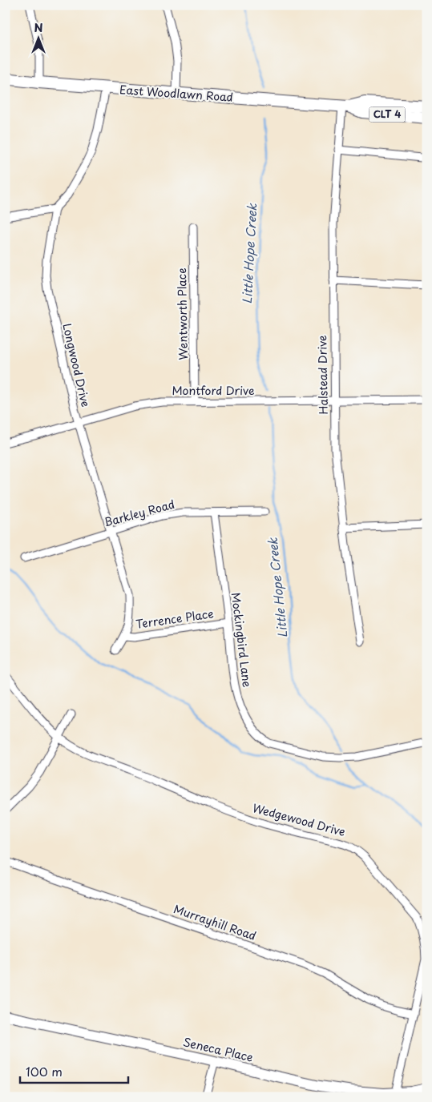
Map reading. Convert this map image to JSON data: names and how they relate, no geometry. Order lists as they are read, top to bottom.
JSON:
{
  "streets": {
    "main road": ["East Woodlawn Road", "CLT 4"],
    "street": [
      "Wentworth Place",
      "Longwood Drive",
      "Halstead Drive",
      "Montford Drive",
      "Barkley Road",
      "Terrence Place",
      "Mockingbird Lane",
      "Wedgewood Drive",
      "Murrayhill Road",
      "Seneca Place"
    ]
  },
  "crossings": [
    ["East Woodlawn Road", "Halstead Drive"],
    ["Wentworth Place", "Montford Drive"],
    ["Longwood Drive", "Montford Drive"],
    ["Longwood Drive", "Barkley Road"],
    ["Longwood Drive", "Terrence Place"],
    ["Halstead Drive", "Montford Drive"],
    ["Barkley Road", "Mockingbird Lane"],
    ["Terrence Place", "Mockingbird Lane"],
    ["Wedgewood Drive", "Murrayhill Road"],
    ["Wedgewood Drive", "Seneca Place"]
  ],
  "water": ["Little Hope Creek"],
  "scale_bar": "100 m",
  "north": "top"
}
